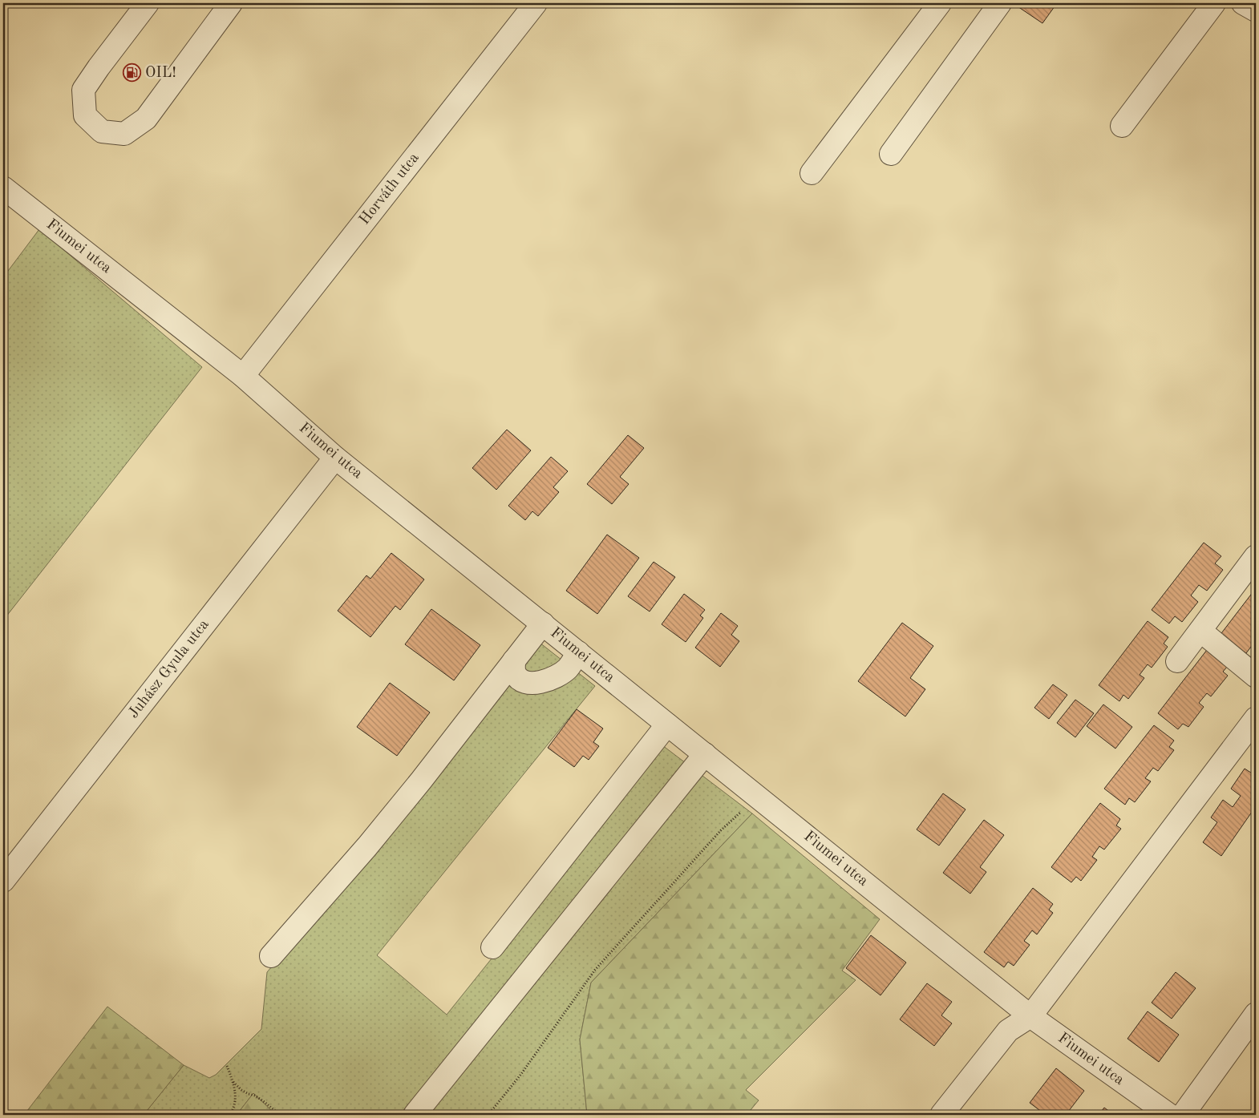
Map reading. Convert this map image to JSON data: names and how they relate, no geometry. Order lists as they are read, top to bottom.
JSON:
{
  "streets": {
    "street": ["Horváth utca", "Fiumei utca", "Juhász Gyula utca"]
  },
  "crossings": [
    ["Horváth utca", "Fiumei utca"],
    ["Fiumei utca", "Juhász Gyula utca"]
  ],
  "places": {
    "fuel station": ["OIL!"]
  }
}
